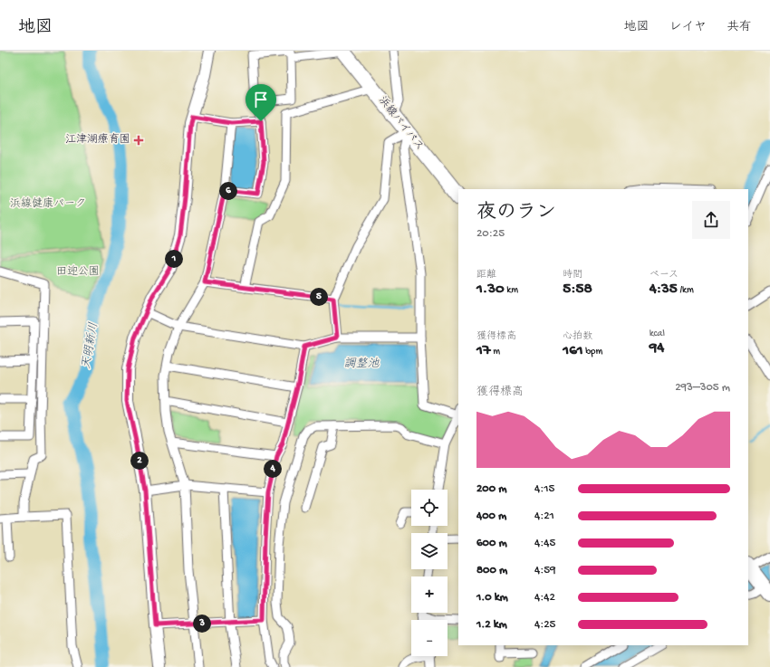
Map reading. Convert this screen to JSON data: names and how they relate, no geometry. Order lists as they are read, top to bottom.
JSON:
{
  "streets": {
    "highway": ["浜線バイパス"]
  },
  "water": ["天明新川", "調整池"],
  "parks": ["浜線健康パーク", "田迎公園"],
  "places": {
    "health": ["江津湖療育園"]
  },
  "page": {
    "header": "地図",
    "nav": ["地図", "レイヤ", "共有"],
    "pins": [
      "6",
      "1",
      "5",
      "2",
      "4",
      "3"
    ],
    "heading": ["夜のラン", "20:25"],
    "stats": [
      ["距離", "1.30 km"],
      ["時間", "5:58"],
      ["ペース", "4:35 /km"],
      ["獲得標高", "17 m"],
      ["心拍数", "161 bpm"],
      ["kcal", "94"]
    ],
    "chart": ["獲得標高", "293–305 m"],
    "list": [
      {
        "name": "200 m",
        "note": "4:15"
      },
      {
        "name": "400 m",
        "note": "4:21"
      },
      {
        "name": "600 m",
        "note": "4:45"
      },
      {
        "name": "800 m",
        "note": "4:59"
      },
      {
        "name": "1.0 km",
        "note": "4:42"
      },
      {
        "name": "1.2 km",
        "note": "4:25"
      }
    ],
    "map_buttons": ["+", "−"]
  }
}
